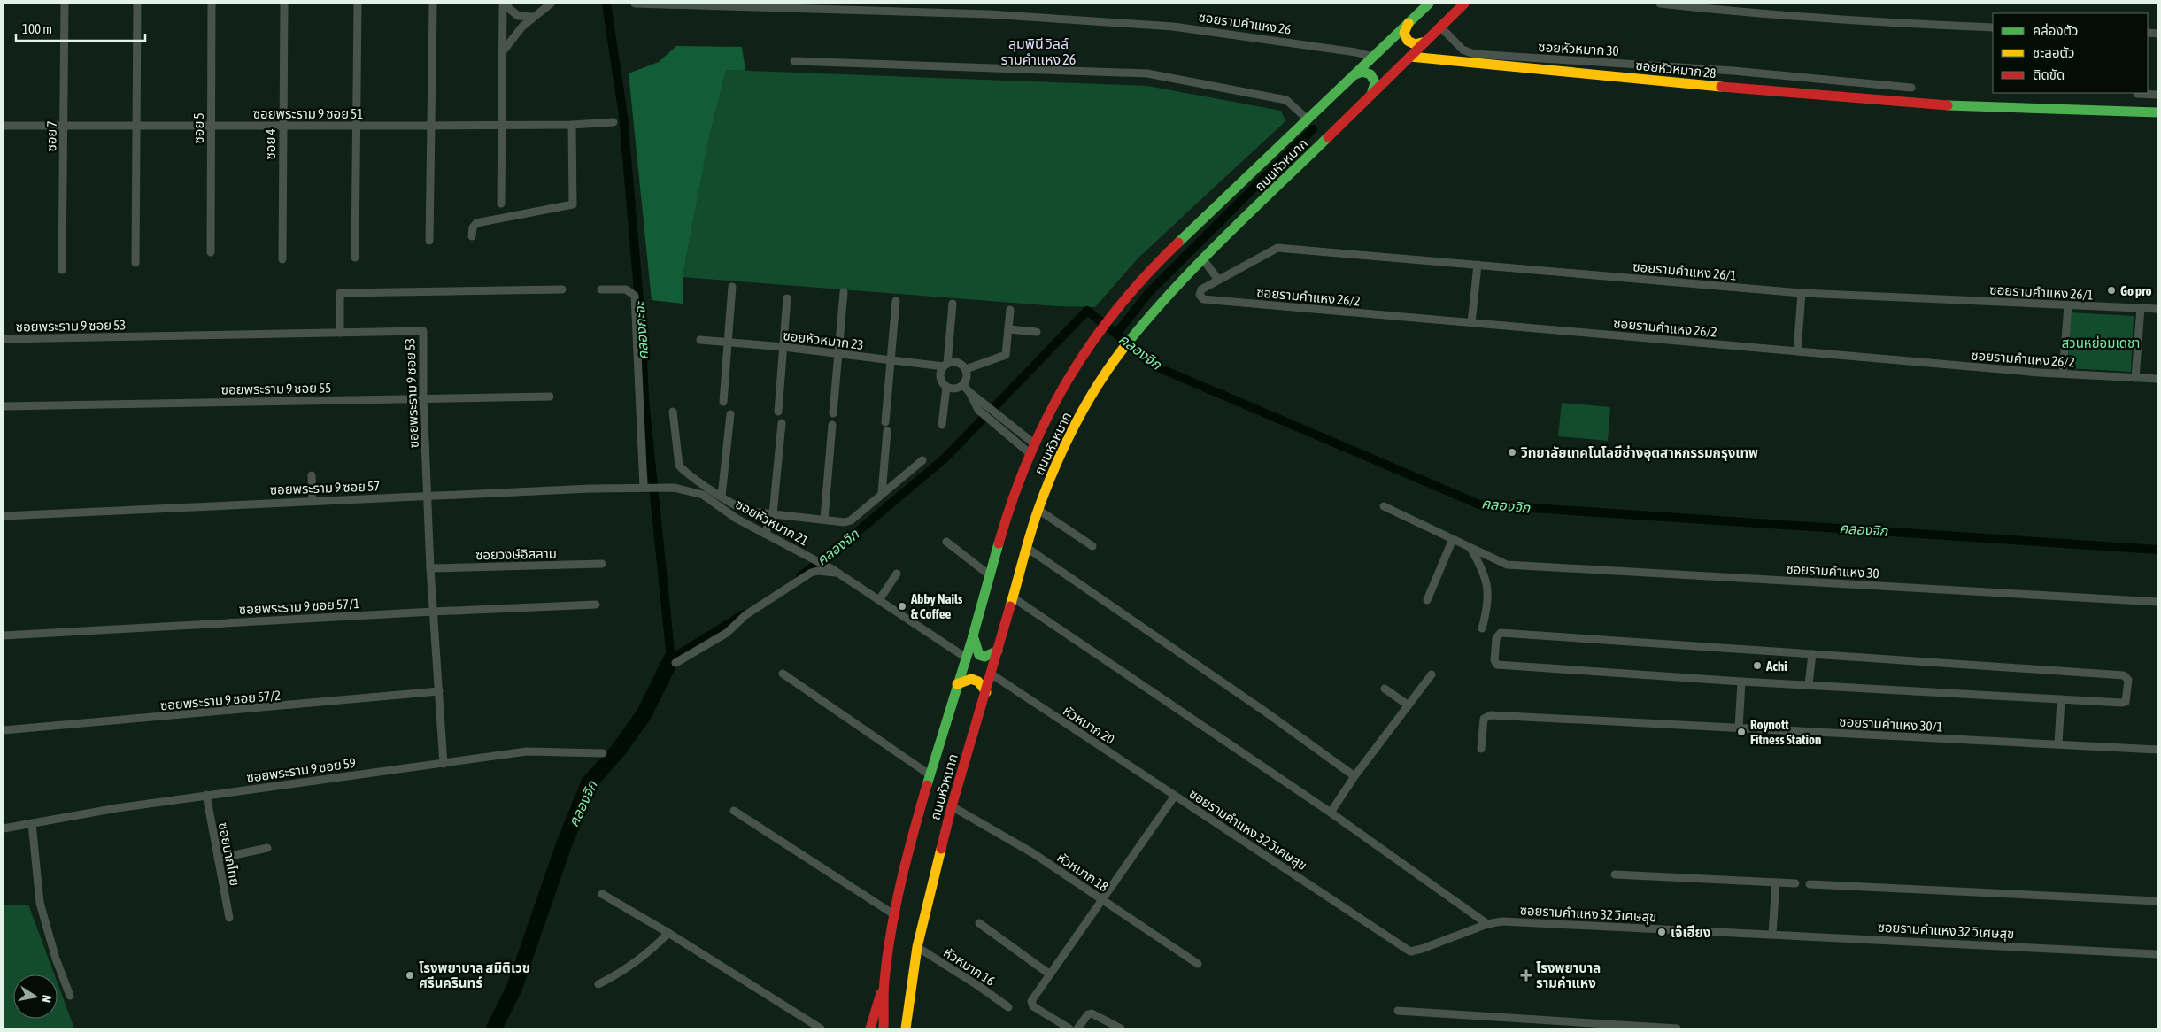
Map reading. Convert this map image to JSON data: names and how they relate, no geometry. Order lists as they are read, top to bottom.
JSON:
{
  "streets": {
    "main road": ["ซอยหัวหมาก 28", "ถนนหัวหมาก"],
    "street": [
      "ซอยรามคำแหง 26",
      "ซอยหัวหมาก 30",
      "ซอยพระราม 9 ซอย 51",
      "ซอย 5",
      "ซอย 7",
      "ซอย 4",
      "ซอยรามคำแหง 26/1",
      "ซอยรามคำแหง 26/2",
      "ซอยพระราม 9 ซอย 53",
      "ซอยหัวหมาก 23",
      "ซอยพระราม 9 ซอย 55",
      "ซอยพระราม 9 ซอย 57",
      "ซอยหัวหมาก 21",
      "ซอยวงษ์อิสลาม",
      "ซอยรามคำแหง 30",
      "ซอยพระราม 9 ซอย 57/1",
      "ซอยพระราม 9 ซอย 57/2",
      "ซอยรามคำแหง 30/1",
      "หัวหมาก 20",
      "ซอยพระราม 9 ซอย 59",
      "ซอยรามคำแหง 32 วิเศษสุข",
      "ซอยนากไทย",
      "หัวหมาก 18",
      "หัวหมาก 16"
    ]
  },
  "crossings": [
    ["ซอยรามคำแหง 26", "ถนนหัวหมาก"],
    ["ซอยหัวหมาก 30", "ถนนหัวหมาก"],
    ["ซอยหัวหมาก 28", "ถนนหัวหมาก"],
    ["ซอยพระราม 9 ซอย 51", "ซอย 5"],
    ["ซอยพระราม 9 ซอย 51", "ซอย 7"],
    ["ซอยพระราม 9 ซอย 51", "ซอย 4"],
    ["ถนนหัวหมาก", "ซอยหัวหมาก 21"],
    ["ถนนหัวหมาก", "หัวหมาก 20"],
    ["ถนนหัวหมาก", "หัวหมาก 18"],
    ["ถนนหัวหมาก", "หัวหมาก 16"],
    ["ซอยรามคำแหง 26/1", "ซอยรามคำแหง 26/2"],
    ["ซอยพระราม 9 ซอย 53", "ซอยพระราม 9 ซอย 55"],
    ["ซอยพระราม 9 ซอย 53", "ซอยพระราม 9 ซอย 57"],
    ["ซอยพระราม 9 ซอย 53", "ซอยวงษ์อิสลาม"],
    ["ซอยพระราม 9 ซอย 53", "ซอยพระราม 9 ซอย 57/1"],
    ["ซอยพระราม 9 ซอย 53", "ซอยพระราม 9 ซอย 57/2"],
    ["ซอยพระราม 9 ซอย 53", "ซอยพระราม 9 ซอย 59"],
    ["ซอยพระราม 9 ซอย 57", "ซอยหัวหมาก 21"],
    ["หัวหมาก 20", "ซอยรามคำแหง 32 วิเศษสุข"],
    ["ซอยพระราม 9 ซอย 59", "ซอยนากไทย"]
  ],
  "districts": ["ลุมพินี วิลล์ รามคำแหง 26"],
  "water": ["คลองกะจะ", "คลองจิก"],
  "parks": ["สวนหย่อมเดชา"],
  "places": {
    "other": [
      "Go pro",
      "วิทยาลัยเทคโนโลยีช่างอุตสาหกรรมกรุงเทพ",
      "Abby Nails & Coffee",
      "Achi",
      "Roynott Fitness Station",
      "เจ๊เฮียง",
      "โรงพยาบาล สมิติเวช ศรีนครินทร์"
    ],
    "health": ["โรงพยาบาล รามคำแหง"]
  },
  "legend": ["คล่องตัว", "ชะลอตัว", "ติดขัด"],
  "scale_bar": "100 m",
  "north": "right"
}
